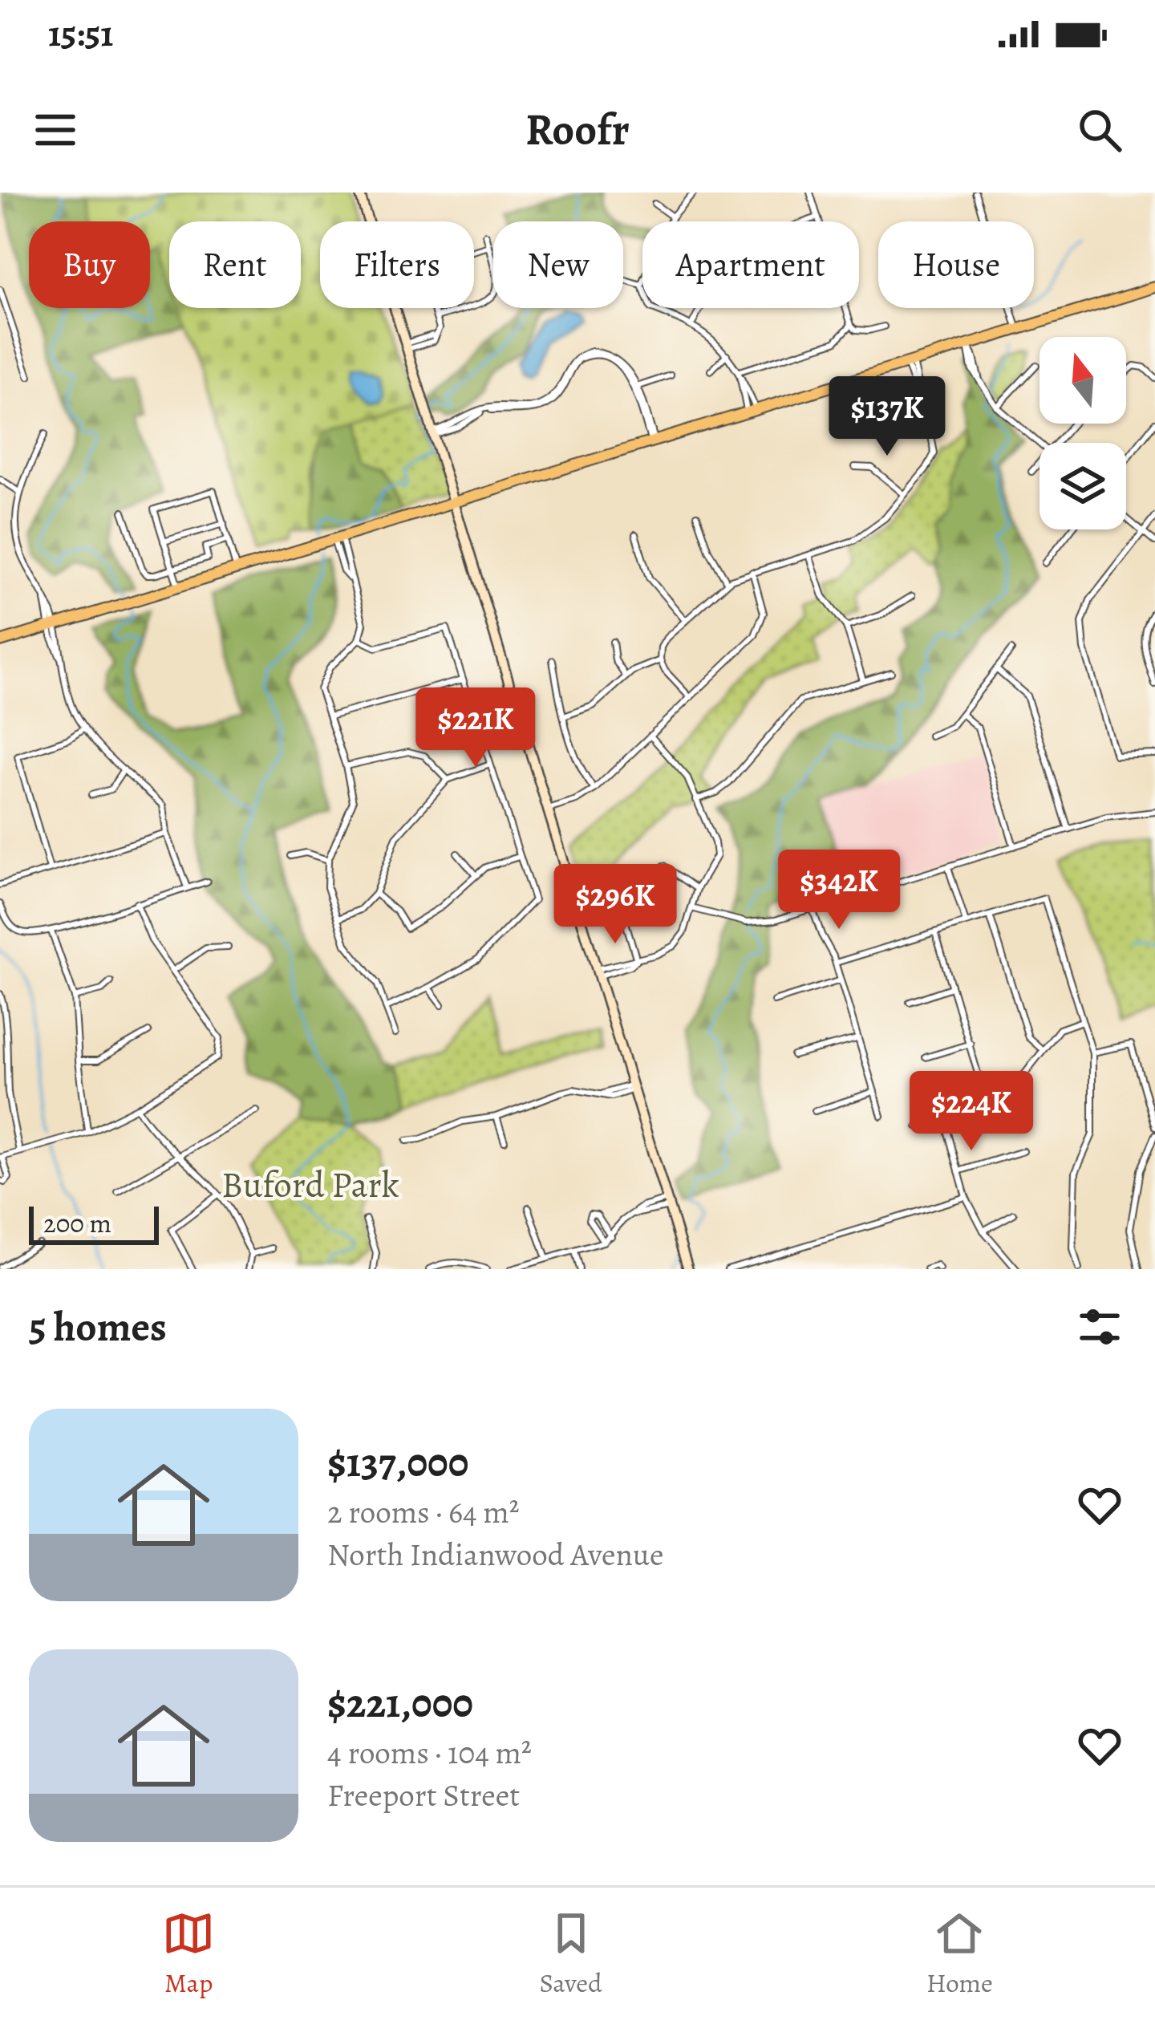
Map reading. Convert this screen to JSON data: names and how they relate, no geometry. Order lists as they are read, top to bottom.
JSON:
{
  "parks": ["Buford Park"],
  "scale_bar": "200 m",
  "north": "top",
  "page": {
    "status": "15:51",
    "header": "Roofr",
    "chip": [
      "Buy",
      "Rent",
      "Filters",
      "New",
      "Apartment",
      "House"
    ],
    "price": [
      "$137K",
      "$221K",
      "$342K",
      "$296K",
      "$224K"
    ],
    "scale": "200 m",
    "heading": "5 homes",
    "list": [
      {
        "name": "$137,000",
        "note": "2 rooms · 64 m² · North Indianwood Avenue"
      },
      {
        "name": "$221,000",
        "note": "4 rooms · 104 m² · Freeport Street"
      }
    ],
    "tabs": ["Map", "Saved", "Home"]
  }
}
